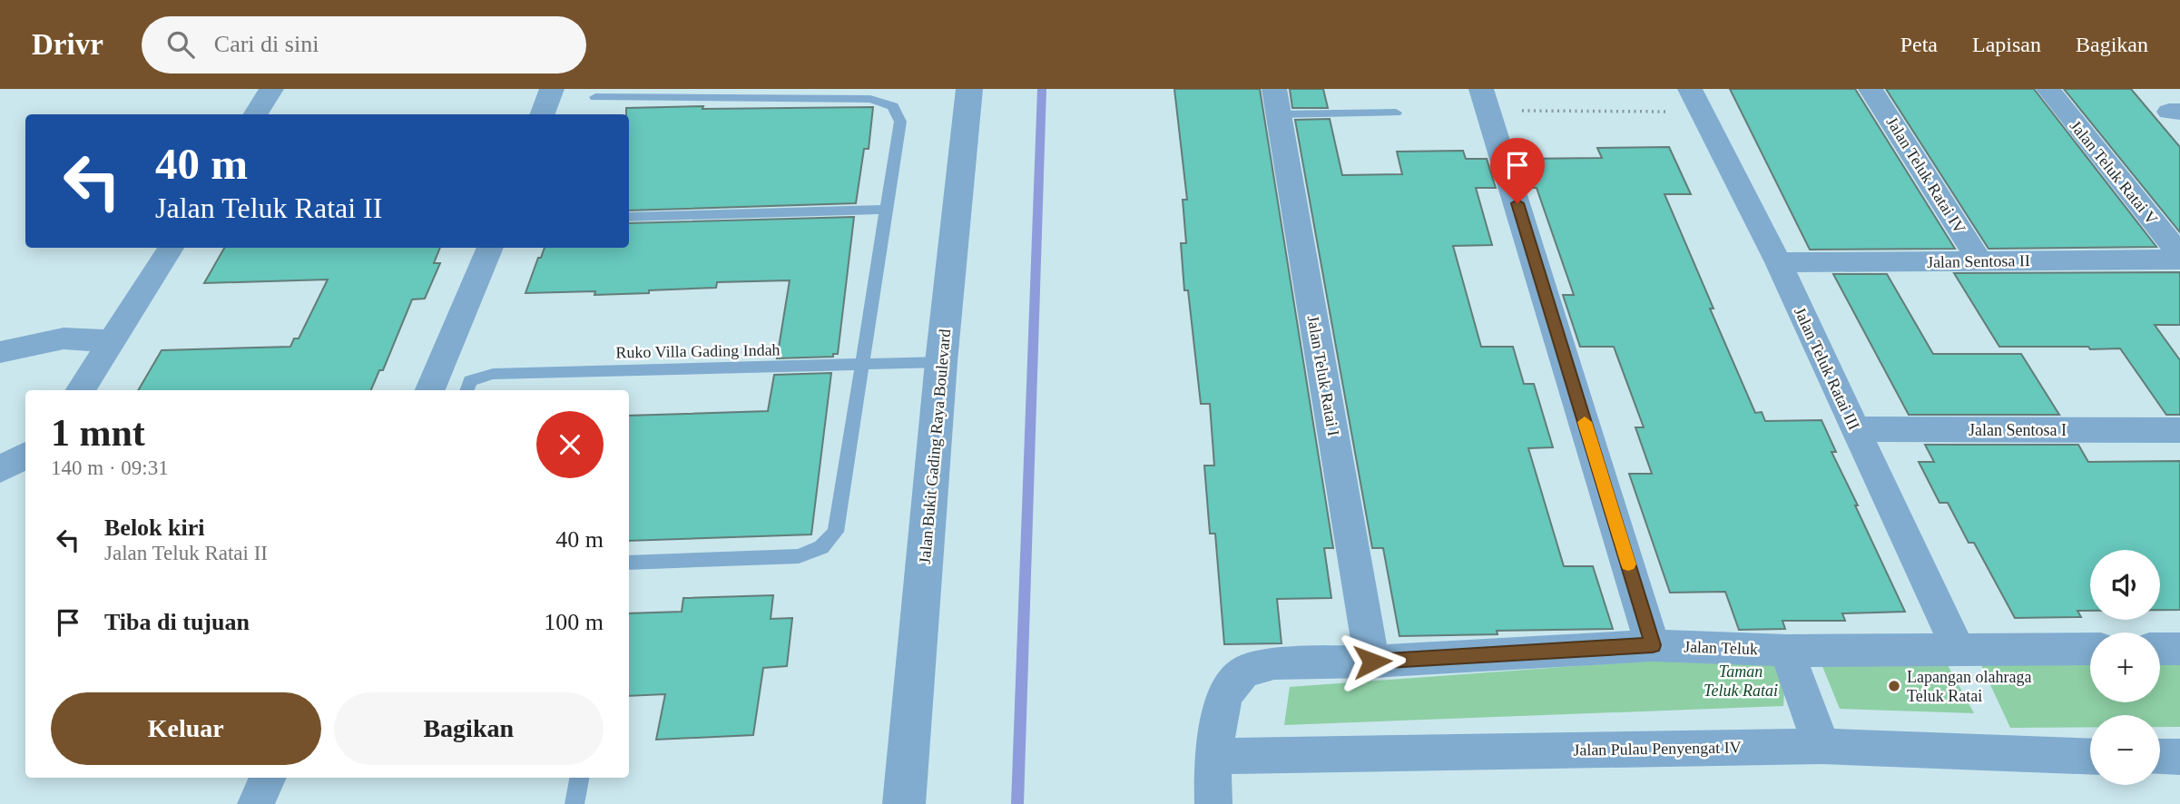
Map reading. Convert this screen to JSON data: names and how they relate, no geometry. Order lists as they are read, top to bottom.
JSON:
{
  "streets": {
    "street": [
      "Jalan Teluk Ratai V",
      "Jalan Teluk Ratai IV",
      "Jalan Sentosa II",
      "Jalan Teluk Ratai III",
      "Jalan Teluk Ratai I",
      "Jalan Sentosa I",
      "Jalan Bukit Gading Raya Boulevard",
      "Jalan Teluk",
      "Jalan Pulau Penyengat IV"
    ],
    "lane": ["Ruko Villa Gading Indah"]
  },
  "crossings": [
    ["Jalan Teluk Ratai V", "Jalan Sentosa II"],
    ["Jalan Teluk Ratai IV", "Jalan Sentosa II"],
    ["Jalan Sentosa II", "Jalan Teluk Ratai III"],
    ["Ruko Villa Gading Indah", "Jalan Bukit Gading Raya Boulevard"],
    ["Jalan Teluk Ratai III", "Jalan Sentosa I"],
    ["Jalan Teluk Ratai III", "Jalan Teluk"],
    ["Jalan Teluk Ratai I", "Jalan Teluk"],
    ["Jalan Teluk", "Jalan Pulau Penyengat IV"]
  ],
  "parks": ["Taman Teluk Ratai"],
  "places": ["Lapangan olahraga Teluk Ratai"],
  "page": {
    "header": "Drivr",
    "search": "Cari di sini",
    "nav": ["Peta", "Lapisan", "Bagikan"],
    "turn": ["40 m", "Jalan Teluk Ratai II"],
    "heading": ["1 mnt", "140 m · 09:31"],
    "list": [
      {
        "name": "Belok kiri",
        "note": "Jalan Teluk Ratai II",
        "value": "40 m"
      },
      {
        "name": "Tiba di tujuan",
        "value": "100 m"
      }
    ],
    "map_buttons": ["+", "−"],
    "buttons": ["Keluar", "Bagikan"]
  }
}
